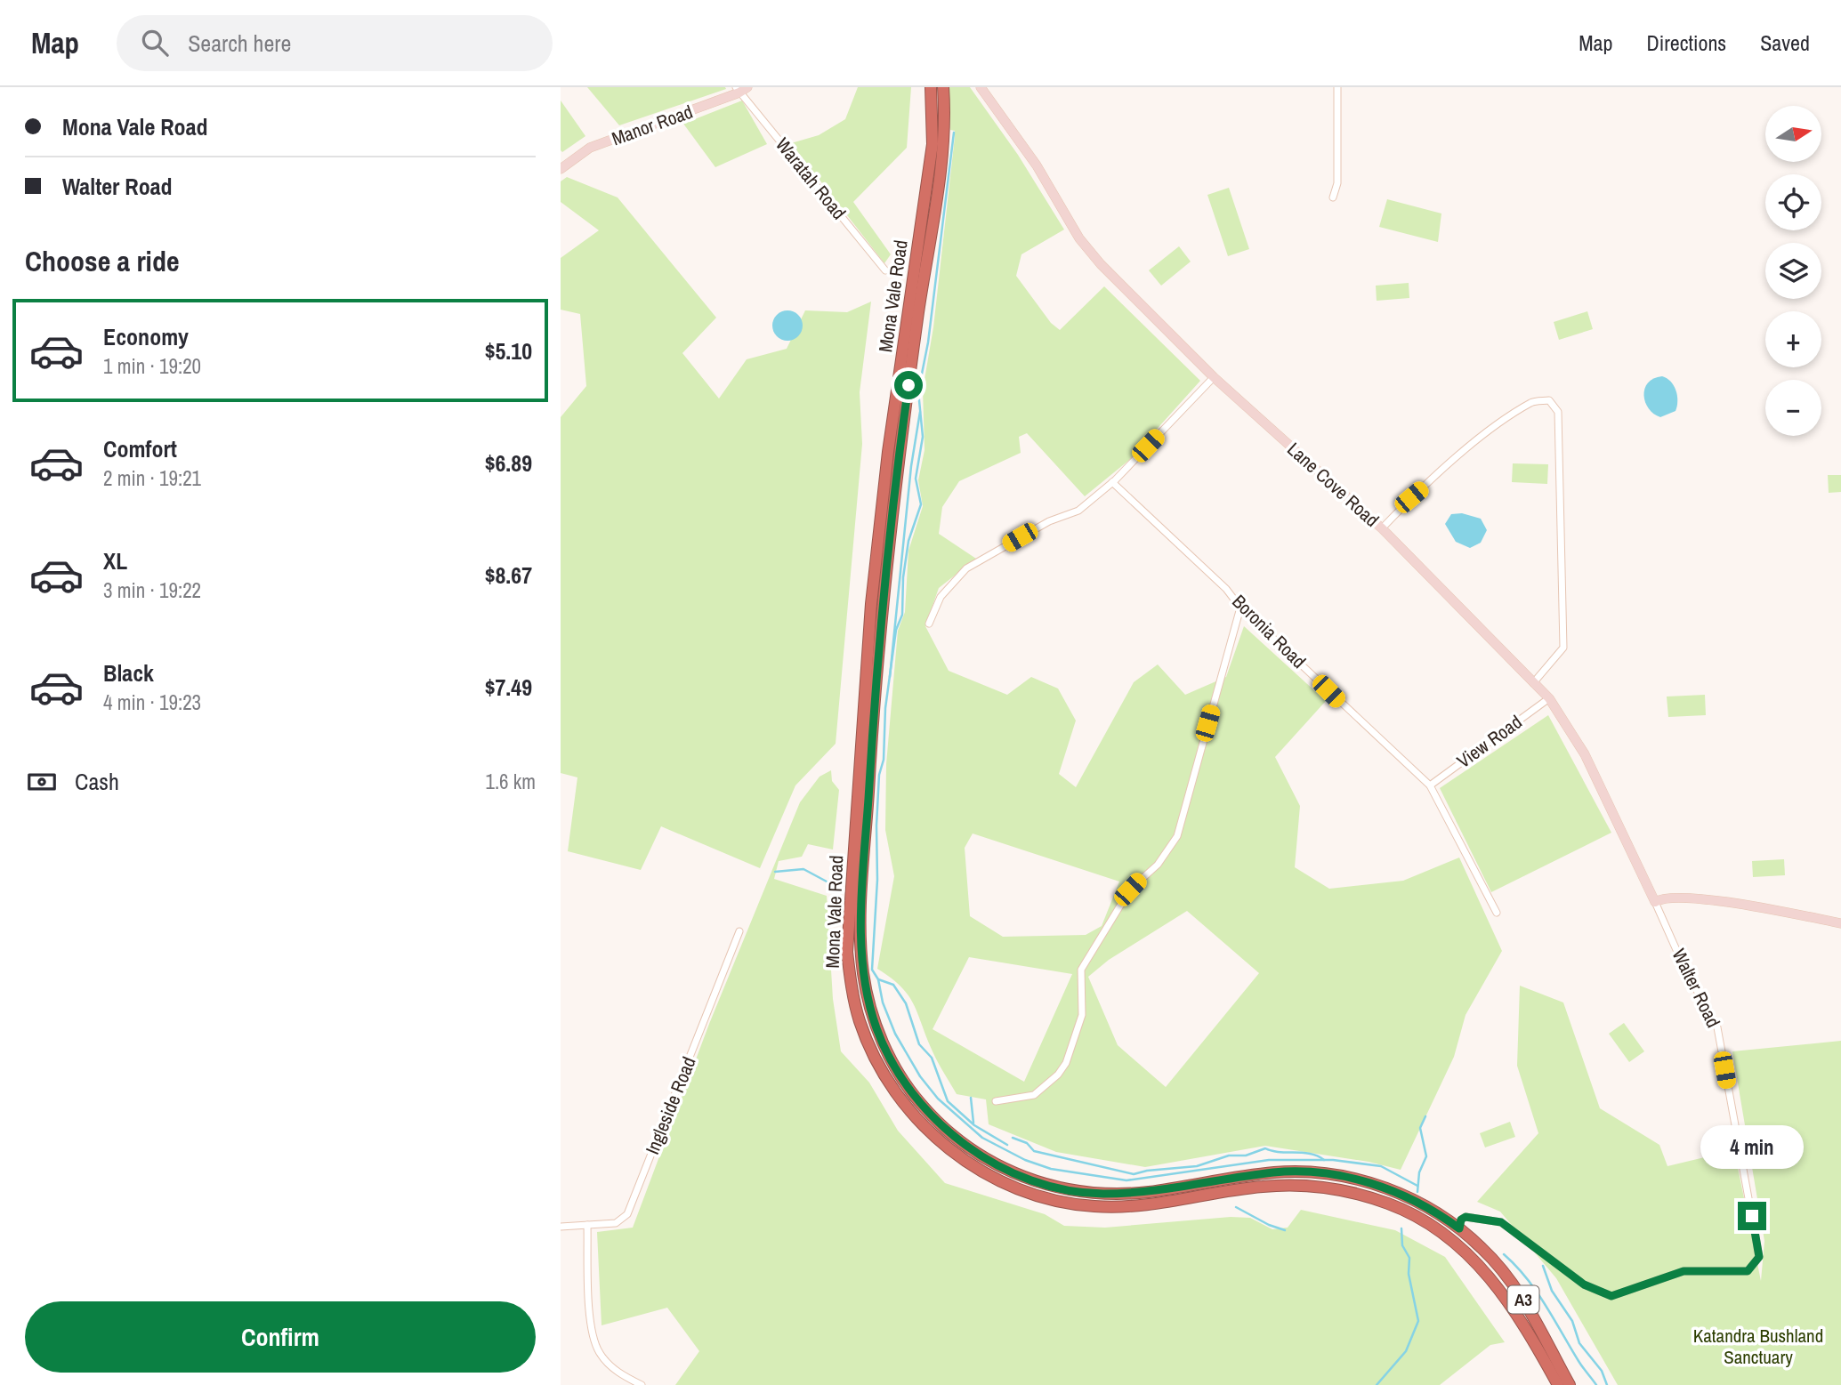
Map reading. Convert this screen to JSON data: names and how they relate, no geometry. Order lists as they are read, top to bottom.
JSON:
{
  "streets": {
    "highway": ["Mona Vale Road", "A3"],
    "street": [
      "Manor Road",
      "Waratah Road",
      "Lane Cove Road",
      "Boronia Road",
      "View Road",
      "Walter Road",
      "Ingleside Road"
    ]
  },
  "crossings": [
    ["Manor Road", "Waratah Road"],
    ["Mona Vale Road", "Walter Road"],
    ["Lane Cove Road", "View Road"],
    ["Lane Cove Road", "Walter Road"],
    ["Boronia Road", "View Road"]
  ],
  "parks": ["Katandra Bushland Sanctuary"],
  "north": "right",
  "page": {
    "header": "Map",
    "search": "Search here",
    "nav": ["Map", "Directions", "Saved"],
    "banner": ["Mona Vale Road", "Walter Road"],
    "map_buttons": ["+", "−"],
    "heading": "Choose a ride",
    "list": [
      {
        "name": "Economy",
        "note": "1 min · 19:20",
        "value": "$5.10"
      },
      {
        "name": "Comfort",
        "note": "2 min · 19:21",
        "value": "$6.89"
      },
      {
        "name": "XL",
        "note": "3 min · 19:22",
        "value": "$8.67"
      },
      {
        "name": "Black",
        "note": "4 min · 19:23",
        "value": "$7.49"
      }
    ],
    "pay": ["Cash", "1.6 km"],
    "bubble": "4 min",
    "buttons": "Confirm"
  }
}
